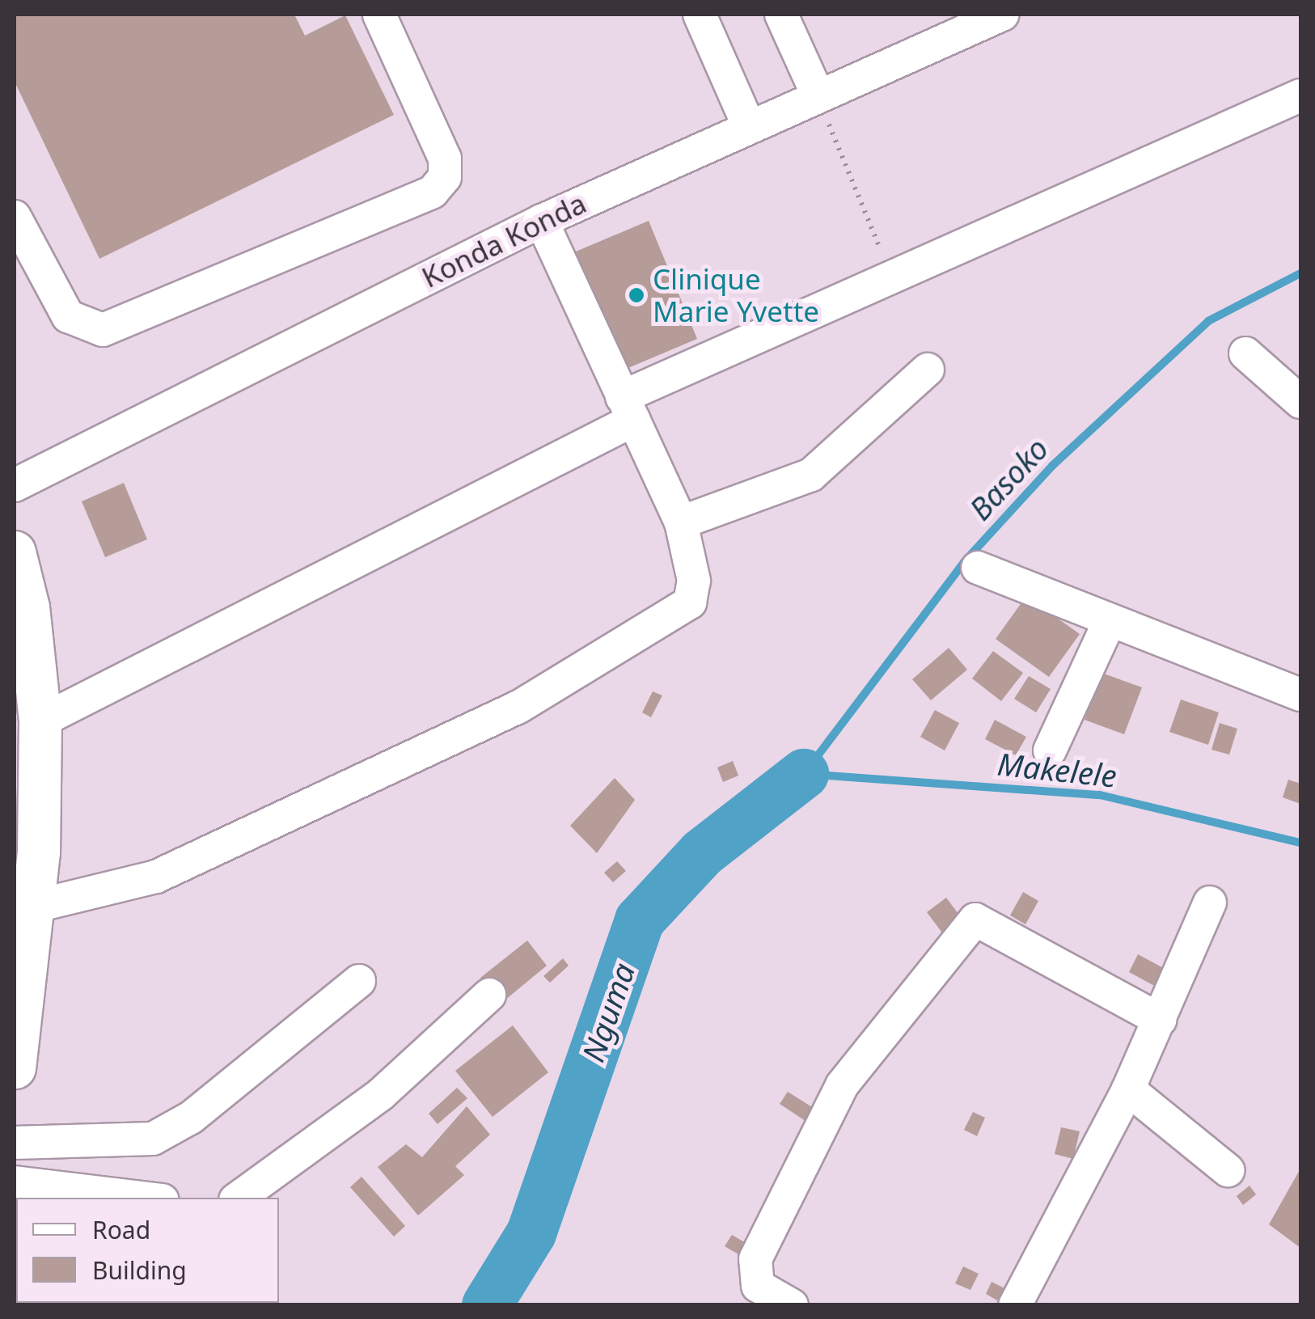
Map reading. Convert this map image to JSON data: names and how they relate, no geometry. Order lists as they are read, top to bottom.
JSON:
{
  "streets": {
    "street": ["Konda Konda"]
  },
  "water": ["Basoko", "Makelele", "Nguma"],
  "places": ["Clinique Marie Yvette"],
  "legend": ["Road", "Building"]
}
